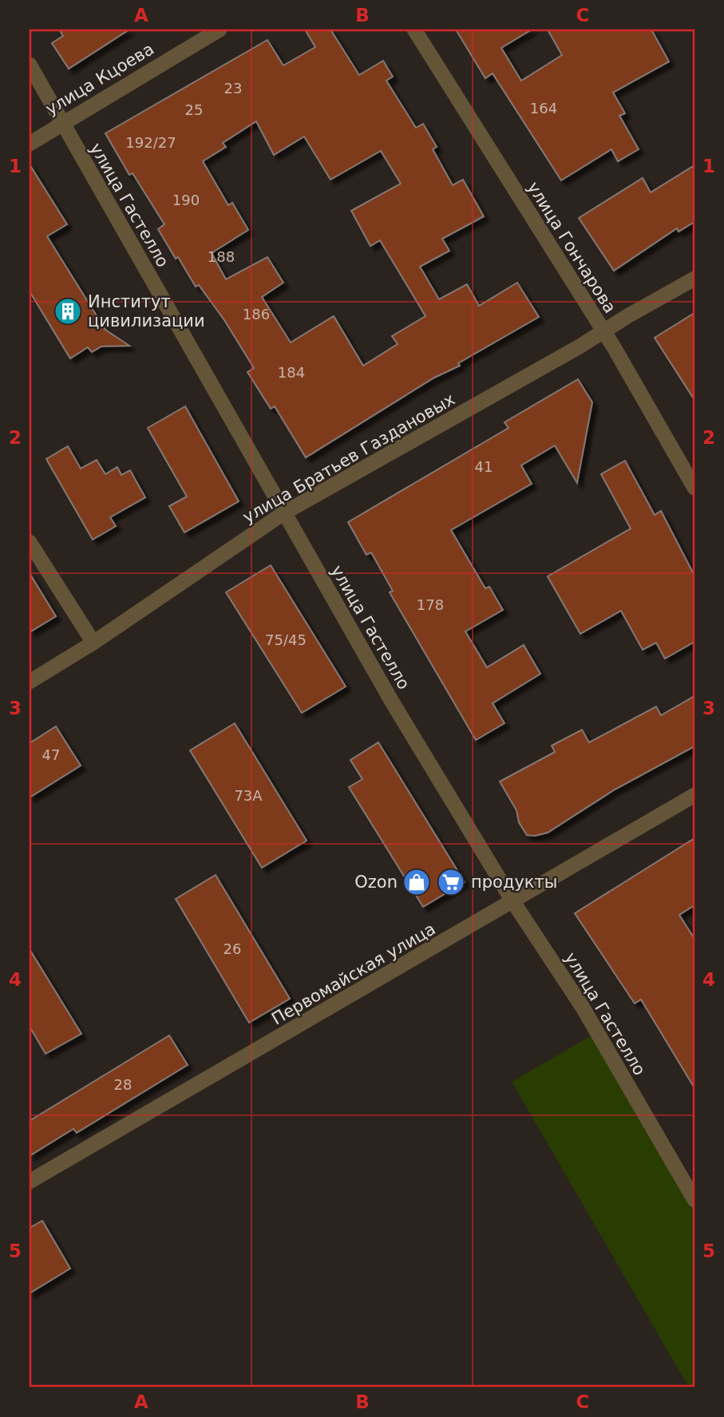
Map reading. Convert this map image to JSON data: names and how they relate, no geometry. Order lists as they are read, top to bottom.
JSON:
{
  "streets": {
    "street": [
      "улица Кцоева",
      "улица Гастелло",
      "улица Гончарова",
      "улица Братьев Газдановых",
      "Первомайская улица"
    ]
  },
  "crossings": [
    ["улица Кцоева", "улица Гастелло"],
    ["улица Гастелло", "улица Братьев Газдановых"],
    ["улица Гастелло", "Первомайская улица"],
    ["улица Гончарова", "улица Братьев Газдановых"]
  ],
  "places": {
    "building": ["Институт цивилизации"],
    "shop": ["Ozon"],
    "supermarket": ["продукты"]
  },
  "house_numbers": [
    "23",
    "164",
    "25",
    "192/27",
    "190",
    "188",
    "186",
    "184",
    "41",
    "178",
    "75/45",
    "47",
    "73А",
    "26",
    "28"
  ],
  "grid": {
    "columns": ["A", "B", "C"],
    "rows": [
      "1",
      "2",
      "3",
      "4",
      "5"
    ]
  }
}
